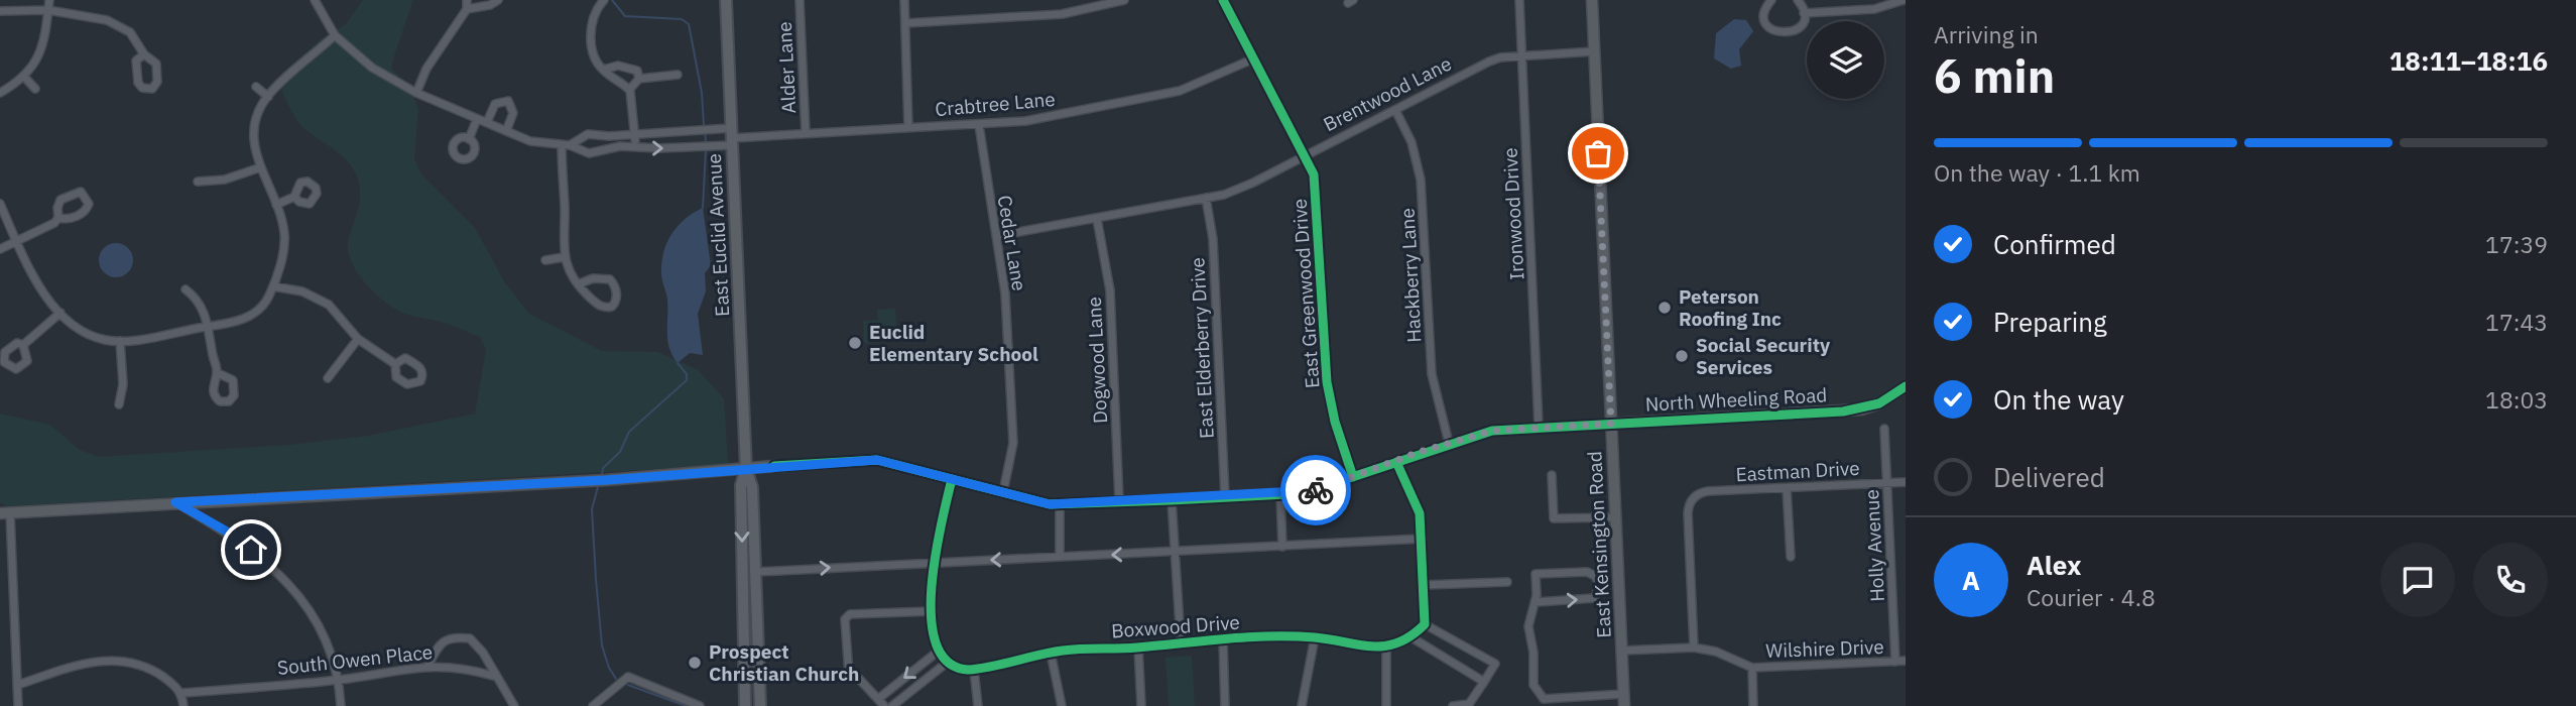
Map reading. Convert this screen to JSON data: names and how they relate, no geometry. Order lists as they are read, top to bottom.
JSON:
{
  "streets": {
    "main road": ["East Euclid Avenue"],
    "street": [
      "Alder Lane",
      "Brentwood Lane",
      "Crabtree Lane",
      "Ironwood Drive",
      "Cedar Lane",
      "Hackberry Lane",
      "East Greenwood Drive",
      "East Elderberry Drive",
      "Dogwood Lane",
      "North Wheeling Road",
      "Eastman Drive",
      "East Kensington Road",
      "Holly Avenue",
      "Boxwood Drive",
      "Wilshire Drive",
      "South Owen Place"
    ]
  },
  "crossings": [
    ["Alder Lane", "Crabtree Lane"],
    ["Brentwood Lane", "Ironwood Drive"],
    ["Brentwood Lane", "Cedar Lane"],
    ["Brentwood Lane", "Hackberry Lane"],
    ["Brentwood Lane", "East Greenwood Drive"],
    ["Brentwood Lane", "East Elderberry Drive"],
    ["Brentwood Lane", "Dogwood Lane"],
    ["Brentwood Lane", "East Kensington Road"],
    ["Crabtree Lane", "East Euclid Avenue"],
    ["Crabtree Lane", "Cedar Lane"],
    ["Crabtree Lane", "East Greenwood Drive"],
    ["Ironwood Drive", "North Wheeling Road"],
    ["East Euclid Avenue", "North Wheeling Road"],
    ["Cedar Lane", "North Wheeling Road"],
    ["Hackberry Lane", "North Wheeling Road"],
    ["East Greenwood Drive", "North Wheeling Road"],
    ["East Elderberry Drive", "North Wheeling Road"],
    ["Dogwood Lane", "North Wheeling Road"],
    ["North Wheeling Road", "East Kensington Road"],
    ["Eastman Drive", "Holly Avenue"],
    ["Eastman Drive", "Wilshire Drive"],
    ["East Kensington Road", "Wilshire Drive"],
    ["Holly Avenue", "Wilshire Drive"]
  ],
  "places": [
    "Peterson Roofing Inc",
    "Euclid Elementary School",
    "Social Security Services",
    "Prospect Christian Church"
  ],
  "page": {
    "heading": ["6 min", "Arriving in", "18:11–18:16"],
    "panel": ["Alex", "Courier · 4.8"],
    "bar": "On the way · 1.1 km",
    "list": [
      ["Confirmed", "17:39"],
      ["Preparing", "17:43"],
      ["On the way", "18:03"],
      "Delivered"
    ],
    "round": "A"
  }
}
